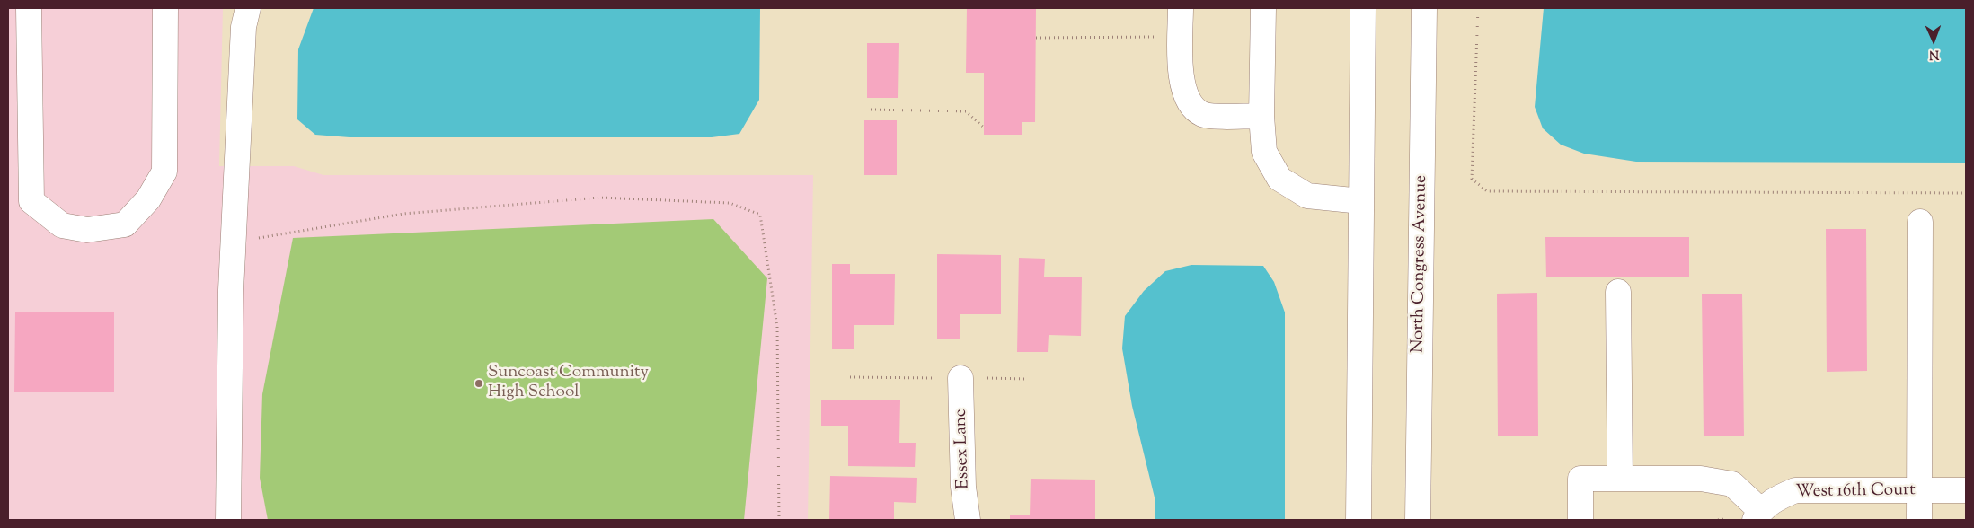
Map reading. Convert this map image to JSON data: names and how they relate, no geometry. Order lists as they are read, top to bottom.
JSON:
{
  "streets": {
    "street": ["North Congress Avenue", "Essex Lane", "West 16th Court"]
  },
  "places": ["Suncoast Community High School"],
  "north": "bottom"
}
